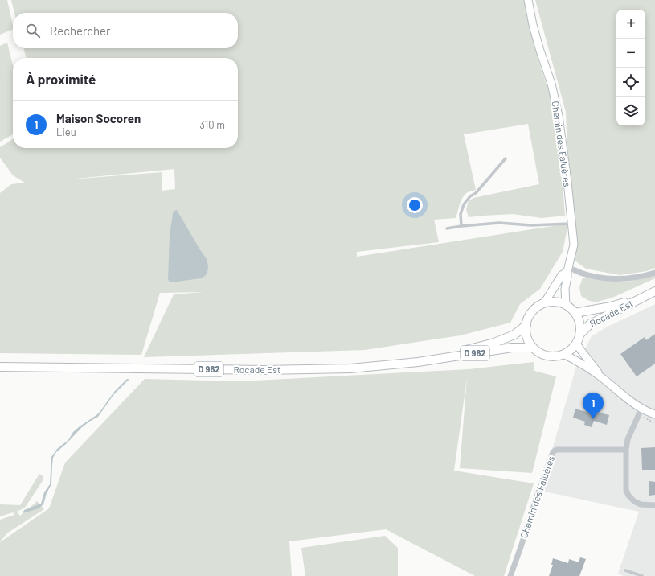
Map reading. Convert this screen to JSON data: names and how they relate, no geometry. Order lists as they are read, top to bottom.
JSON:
{
  "streets": {
    "main road": ["Rocade Est", "D 962"],
    "street": ["Chemin des Faluères"]
  },
  "crossings": [
    ["Chemin des Faluères", "Rocade Est"]
  ],
  "page": {
    "map_buttons": ["+", "−"],
    "search": "Rechercher",
    "heading": "À proximité",
    "list": [
      {
        "mark": "1",
        "name": "Maison Socoren",
        "note": "Lieu",
        "value": "310 m"
      }
    ],
    "pins": "1"
  }
}
